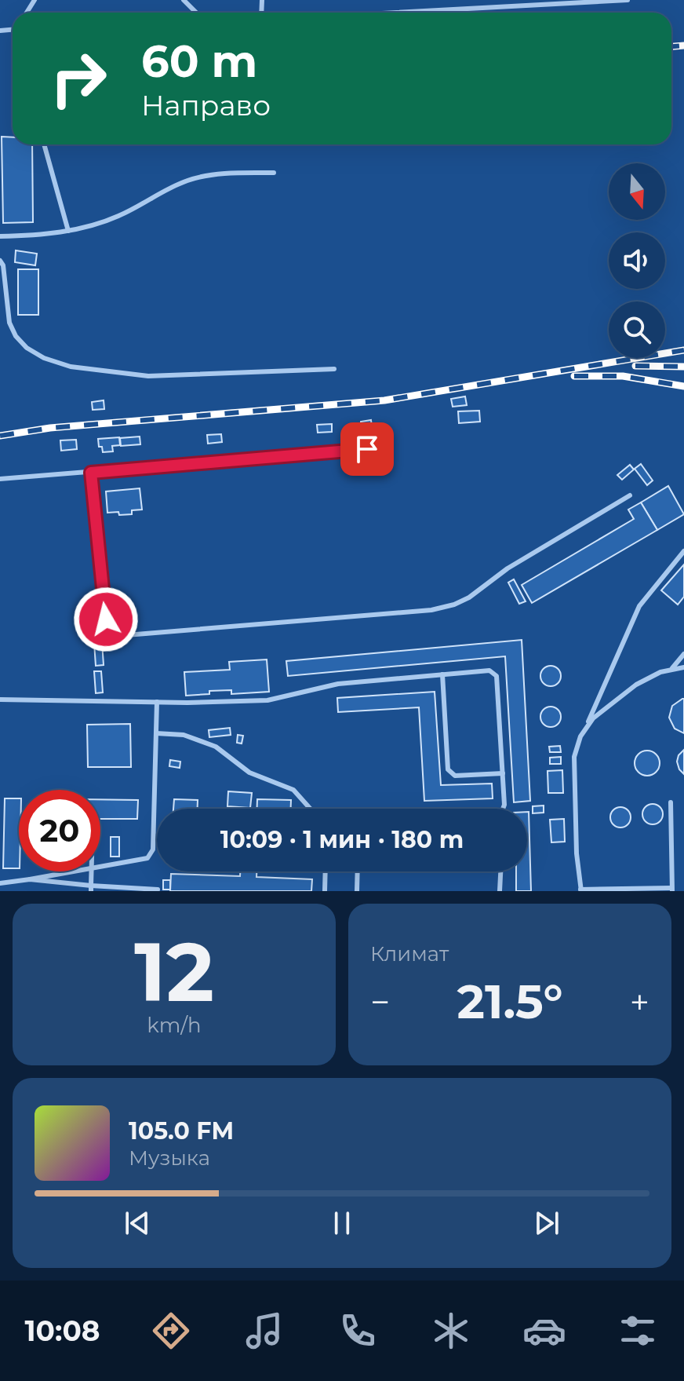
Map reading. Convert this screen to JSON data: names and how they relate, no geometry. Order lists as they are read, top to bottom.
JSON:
{
  "north": "bottom",
  "page": {
    "turn": ["60 m", "Направо"],
    "limit": "20",
    "trip": "10:09 · 1 мин · 180 m",
    "tile": [
      ["12", "km/h"],
      "Климат"
    ],
    "heat": ["−", "21.5°", "+"],
    "song": ["105.0 FM", "Музыка"],
    "tabs": "10:08"
  }
}
